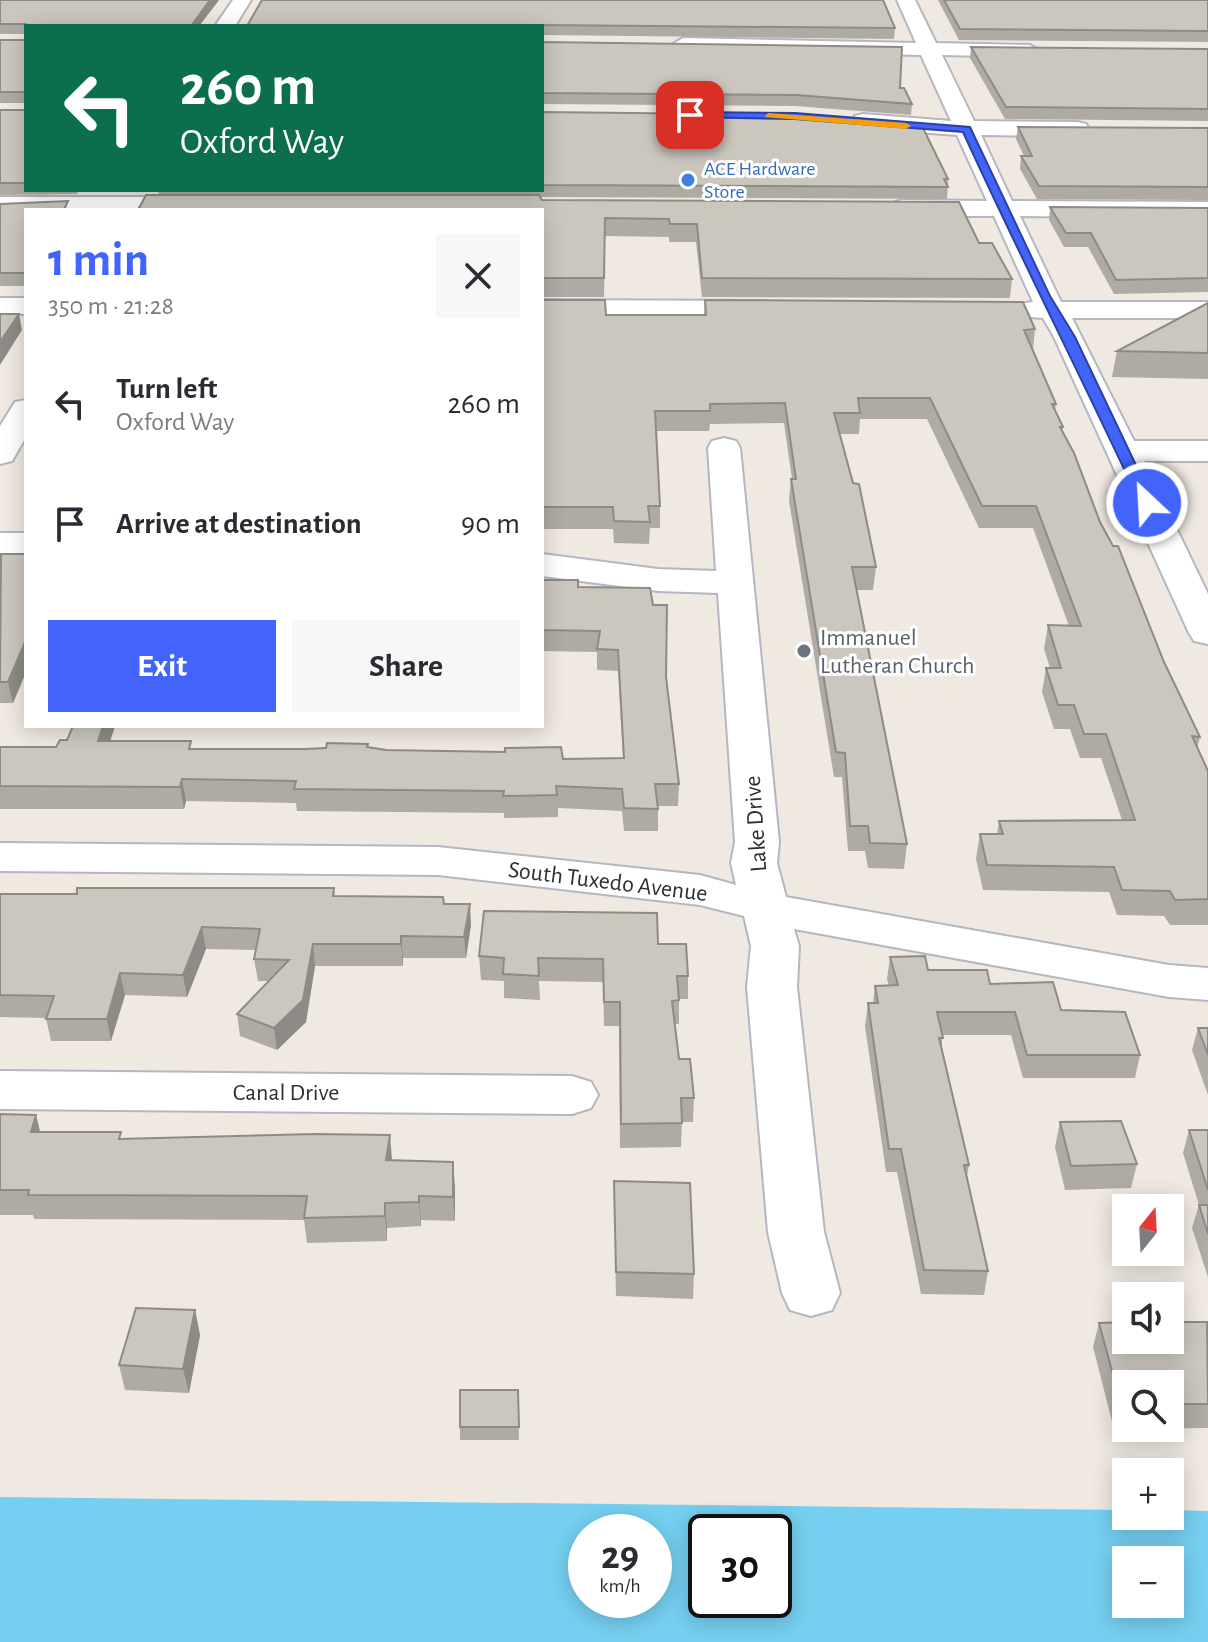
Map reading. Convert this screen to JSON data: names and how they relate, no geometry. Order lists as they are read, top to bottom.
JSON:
{
  "streets": {
    "street": ["Lake Drive", "South Tuxedo Avenue", "Canal Drive"]
  },
  "crossings": [
    ["Lake Drive", "South Tuxedo Avenue"]
  ],
  "places": ["ACE Hardware Store", "Immanuel Lutheran Church"],
  "north": "top",
  "page": {
    "turn": ["260 m", "Oxford Way"],
    "heading": ["1 min", "350 m · 21:28"],
    "list": [
      {
        "name": "Turn left",
        "note": "Oxford Way",
        "value": "260 m"
      },
      {
        "name": "Arrive at destination",
        "value": "90 m"
      }
    ],
    "buttons": ["Exit", "Share"],
    "map_buttons": ["+", "−"],
    "speed": "29 km/h",
    "limit": "30"
  }
}
